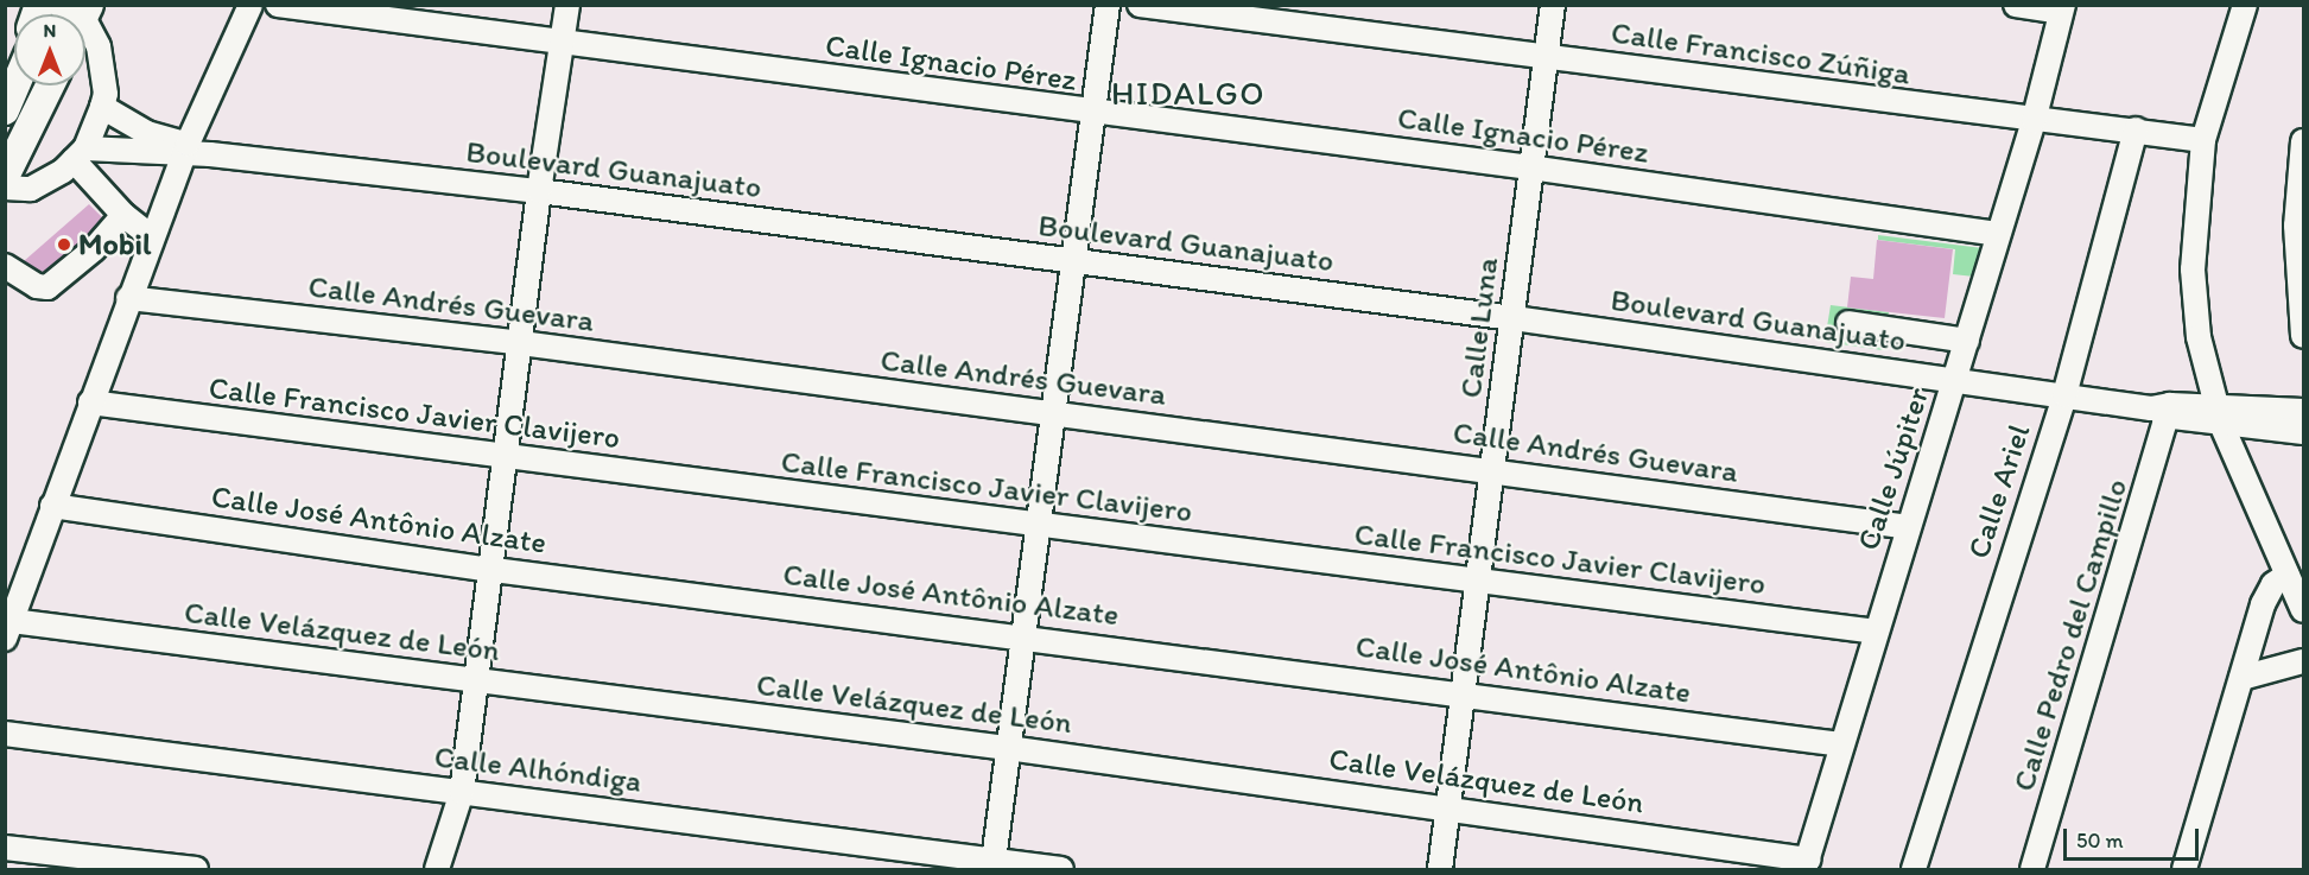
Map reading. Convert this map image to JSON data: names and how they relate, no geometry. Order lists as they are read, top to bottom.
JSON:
{
  "streets": {
    "street": [
      "Calle Francisco Zúñiga",
      "Calle Ignacio Pérez",
      "Boulevard Guanajuato",
      "Calle Andrés Guevara",
      "Calle Luna",
      "Calle Francisco Javier Clavijero",
      "Calle Júpiter",
      "Calle Ariel",
      "Calle José Antônio Alzate",
      "Calle Velázquez de León",
      "Calle Pedro del Campillo",
      "Calle Alhóndiga"
    ]
  },
  "crossings": [
    ["Calle Francisco Zúñiga", "Calle Luna"],
    ["Calle Francisco Zúñiga", "Calle Júpiter"],
    ["Calle Francisco Zúñiga", "Calle Ariel"],
    ["Calle Ignacio Pérez", "Calle Luna"],
    ["Calle Ignacio Pérez", "Calle Júpiter"],
    ["Boulevard Guanajuato", "Calle Luna"],
    ["Boulevard Guanajuato", "Calle Júpiter"],
    ["Boulevard Guanajuato", "Calle Ariel"],
    ["Boulevard Guanajuato", "Calle Pedro del Campillo"],
    ["Calle Andrés Guevara", "Calle Luna"],
    ["Calle Andrés Guevara", "Calle Júpiter"],
    ["Calle Luna", "Calle Francisco Javier Clavijero"],
    ["Calle Luna", "Calle José Antônio Alzate"],
    ["Calle Luna", "Calle Velázquez de León"],
    ["Calle Francisco Javier Clavijero", "Calle Júpiter"],
    ["Calle Júpiter", "Calle José Antônio Alzate"],
    ["Calle Júpiter", "Calle Velázquez de León"]
  ],
  "districts": ["HIDALGO"],
  "places": ["Mobil"],
  "scale_bar": "50 m",
  "north": "top"
}
